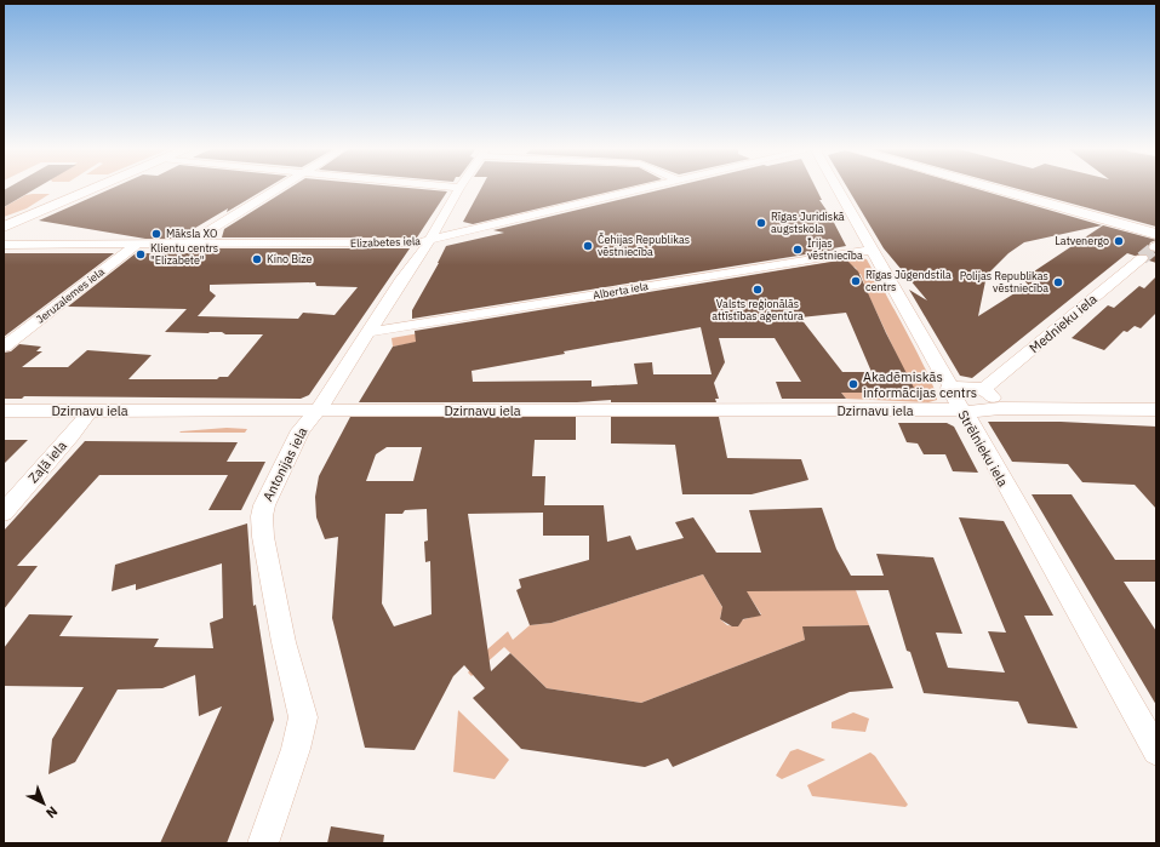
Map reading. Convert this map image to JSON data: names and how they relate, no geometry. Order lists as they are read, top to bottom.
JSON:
{
  "streets": {
    "street": [
      "Elizabetes iela",
      "Alberta iela",
      "Jeruzalemes iela",
      "Mednieku iela",
      "Dzirnavu iela",
      "Strēlnieku iela",
      "Zaļā iela",
      "Antonijas iela"
    ]
  },
  "crossings": [
    ["Elizabetes iela", "Jeruzalemes iela"],
    ["Elizabetes iela", "Antonijas iela"],
    ["Alberta iela", "Strēlnieku iela"],
    ["Alberta iela", "Antonijas iela"],
    ["Dzirnavu iela", "Strēlnieku iela"],
    ["Dzirnavu iela", "Zaļā iela"],
    ["Dzirnavu iela", "Antonijas iela"]
  ],
  "places": [
    "Rīgas Juridiskā augstskola",
    "Māksla XO",
    "Latvenergo",
    "Čehijas Republikas vēstniecība",
    "Īrijas vēstniecība",
    "Klientu centrs \"Elizabete\"",
    "Kino Bize",
    "Rīgas Jūgendstila centrs",
    "Polijas Republikas vēstniecība",
    "Valsts reģionālās attīstības aģentūra",
    "Akadēmiskās informācijas centrs"
  ],
  "north": "bottom right"
}
